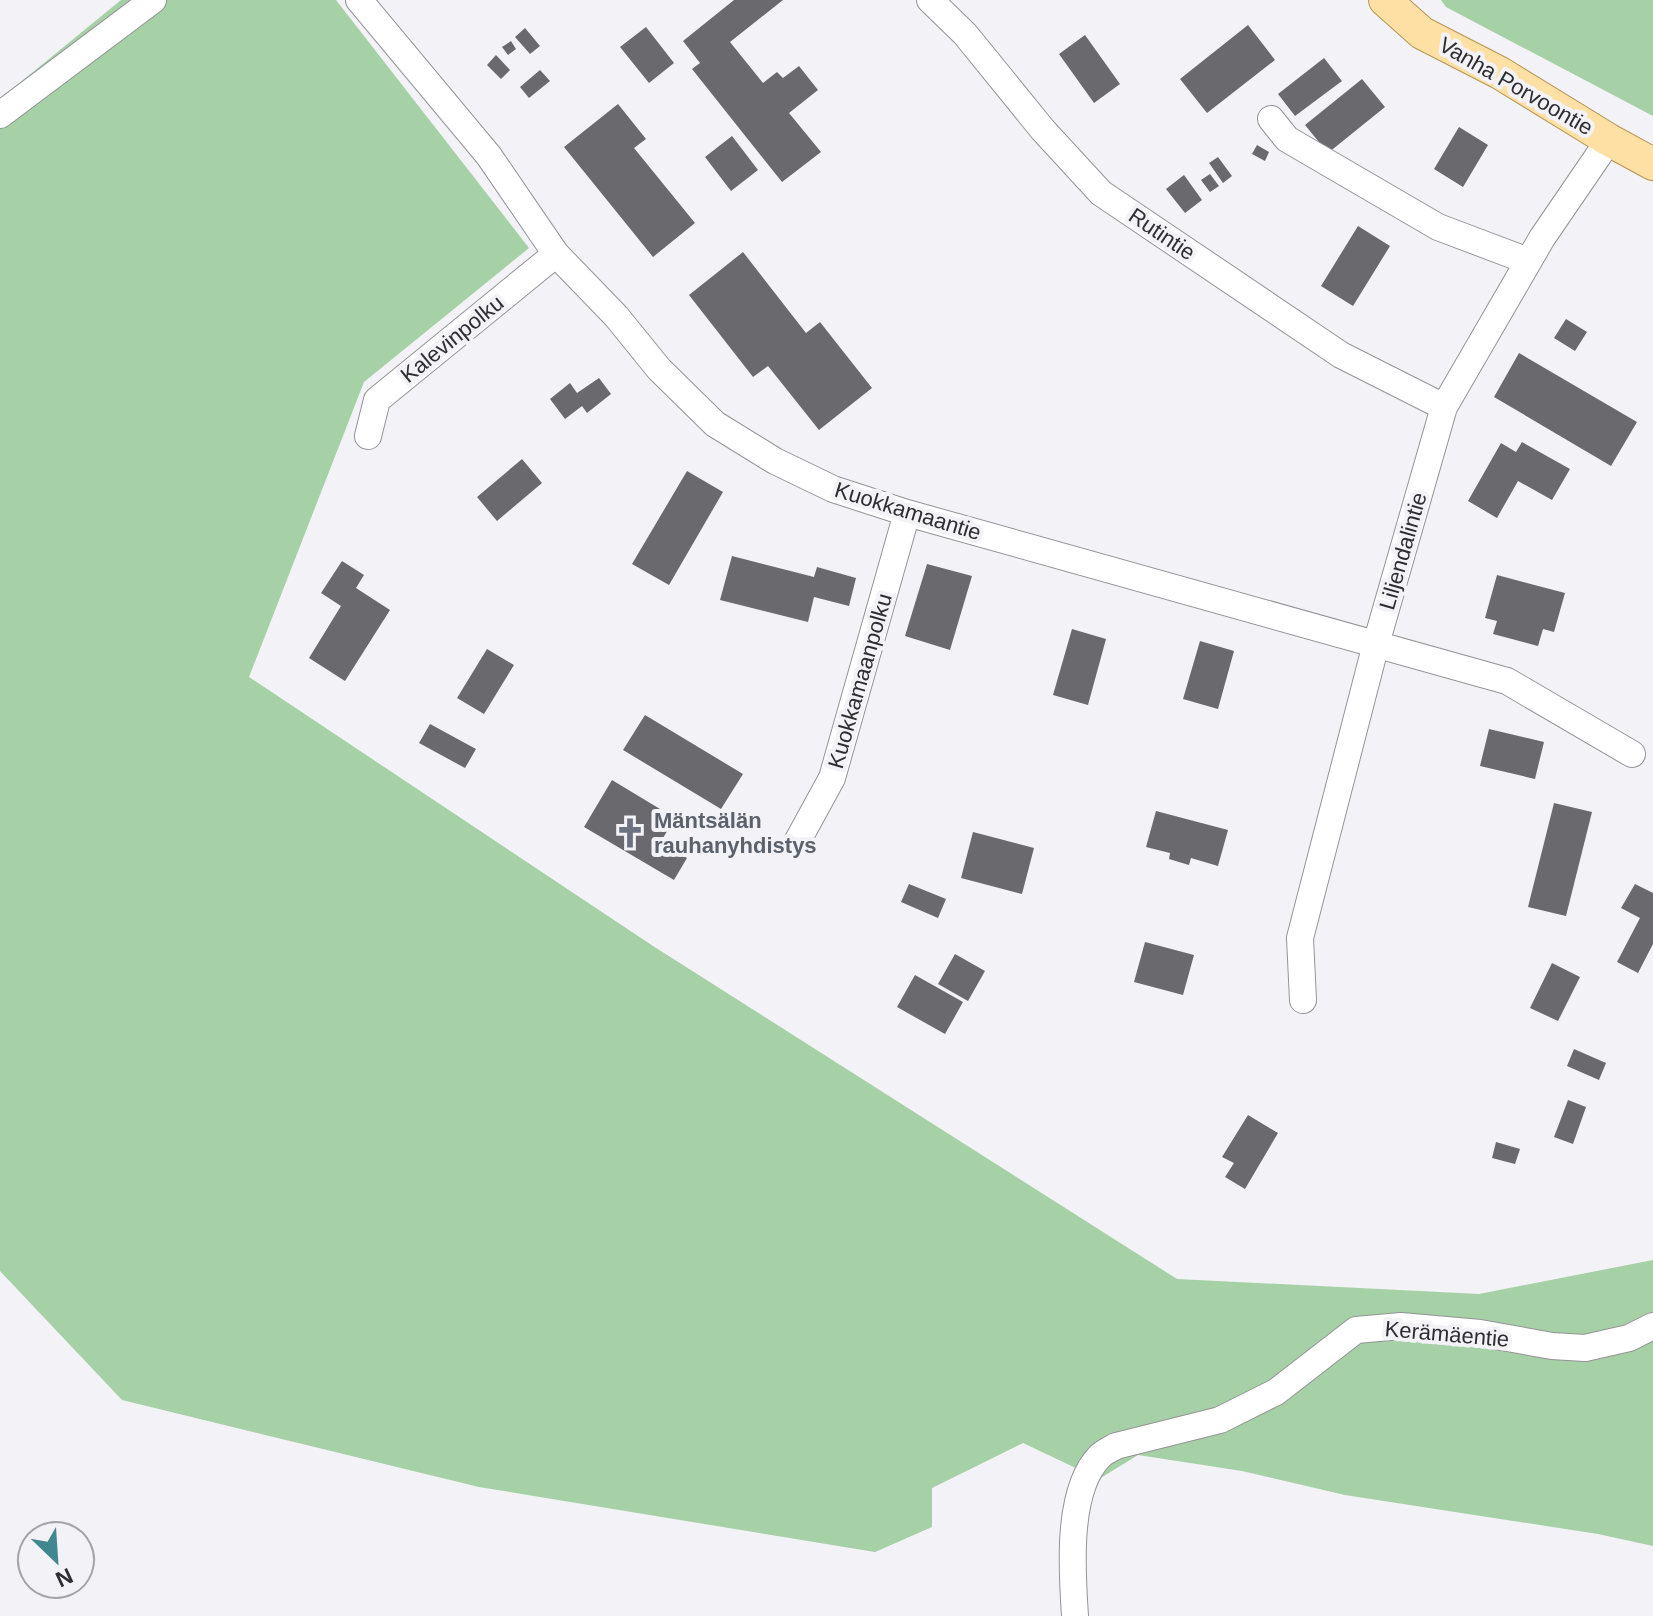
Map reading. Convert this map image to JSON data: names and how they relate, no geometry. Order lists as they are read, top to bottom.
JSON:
{
  "streets": {
    "main road": ["Vanha Porvoontie"],
    "street": [
      "Rutintie",
      "Kalevinpolku",
      "Kuokkamaantie",
      "Liljendalintie",
      "Kuokkamaanpolku",
      "Kerämäentie"
    ]
  },
  "crossings": [
    ["Vanha Porvoontie", "Liljendalintie"],
    ["Rutintie", "Liljendalintie"],
    ["Kalevinpolku", "Kuokkamaantie"],
    ["Kuokkamaantie", "Liljendalintie"],
    ["Kuokkamaantie", "Kuokkamaanpolku"]
  ],
  "places": {
    "church": ["Mäntsälän rauhanyhdistys"]
  },
  "north": "bottom right"
}
